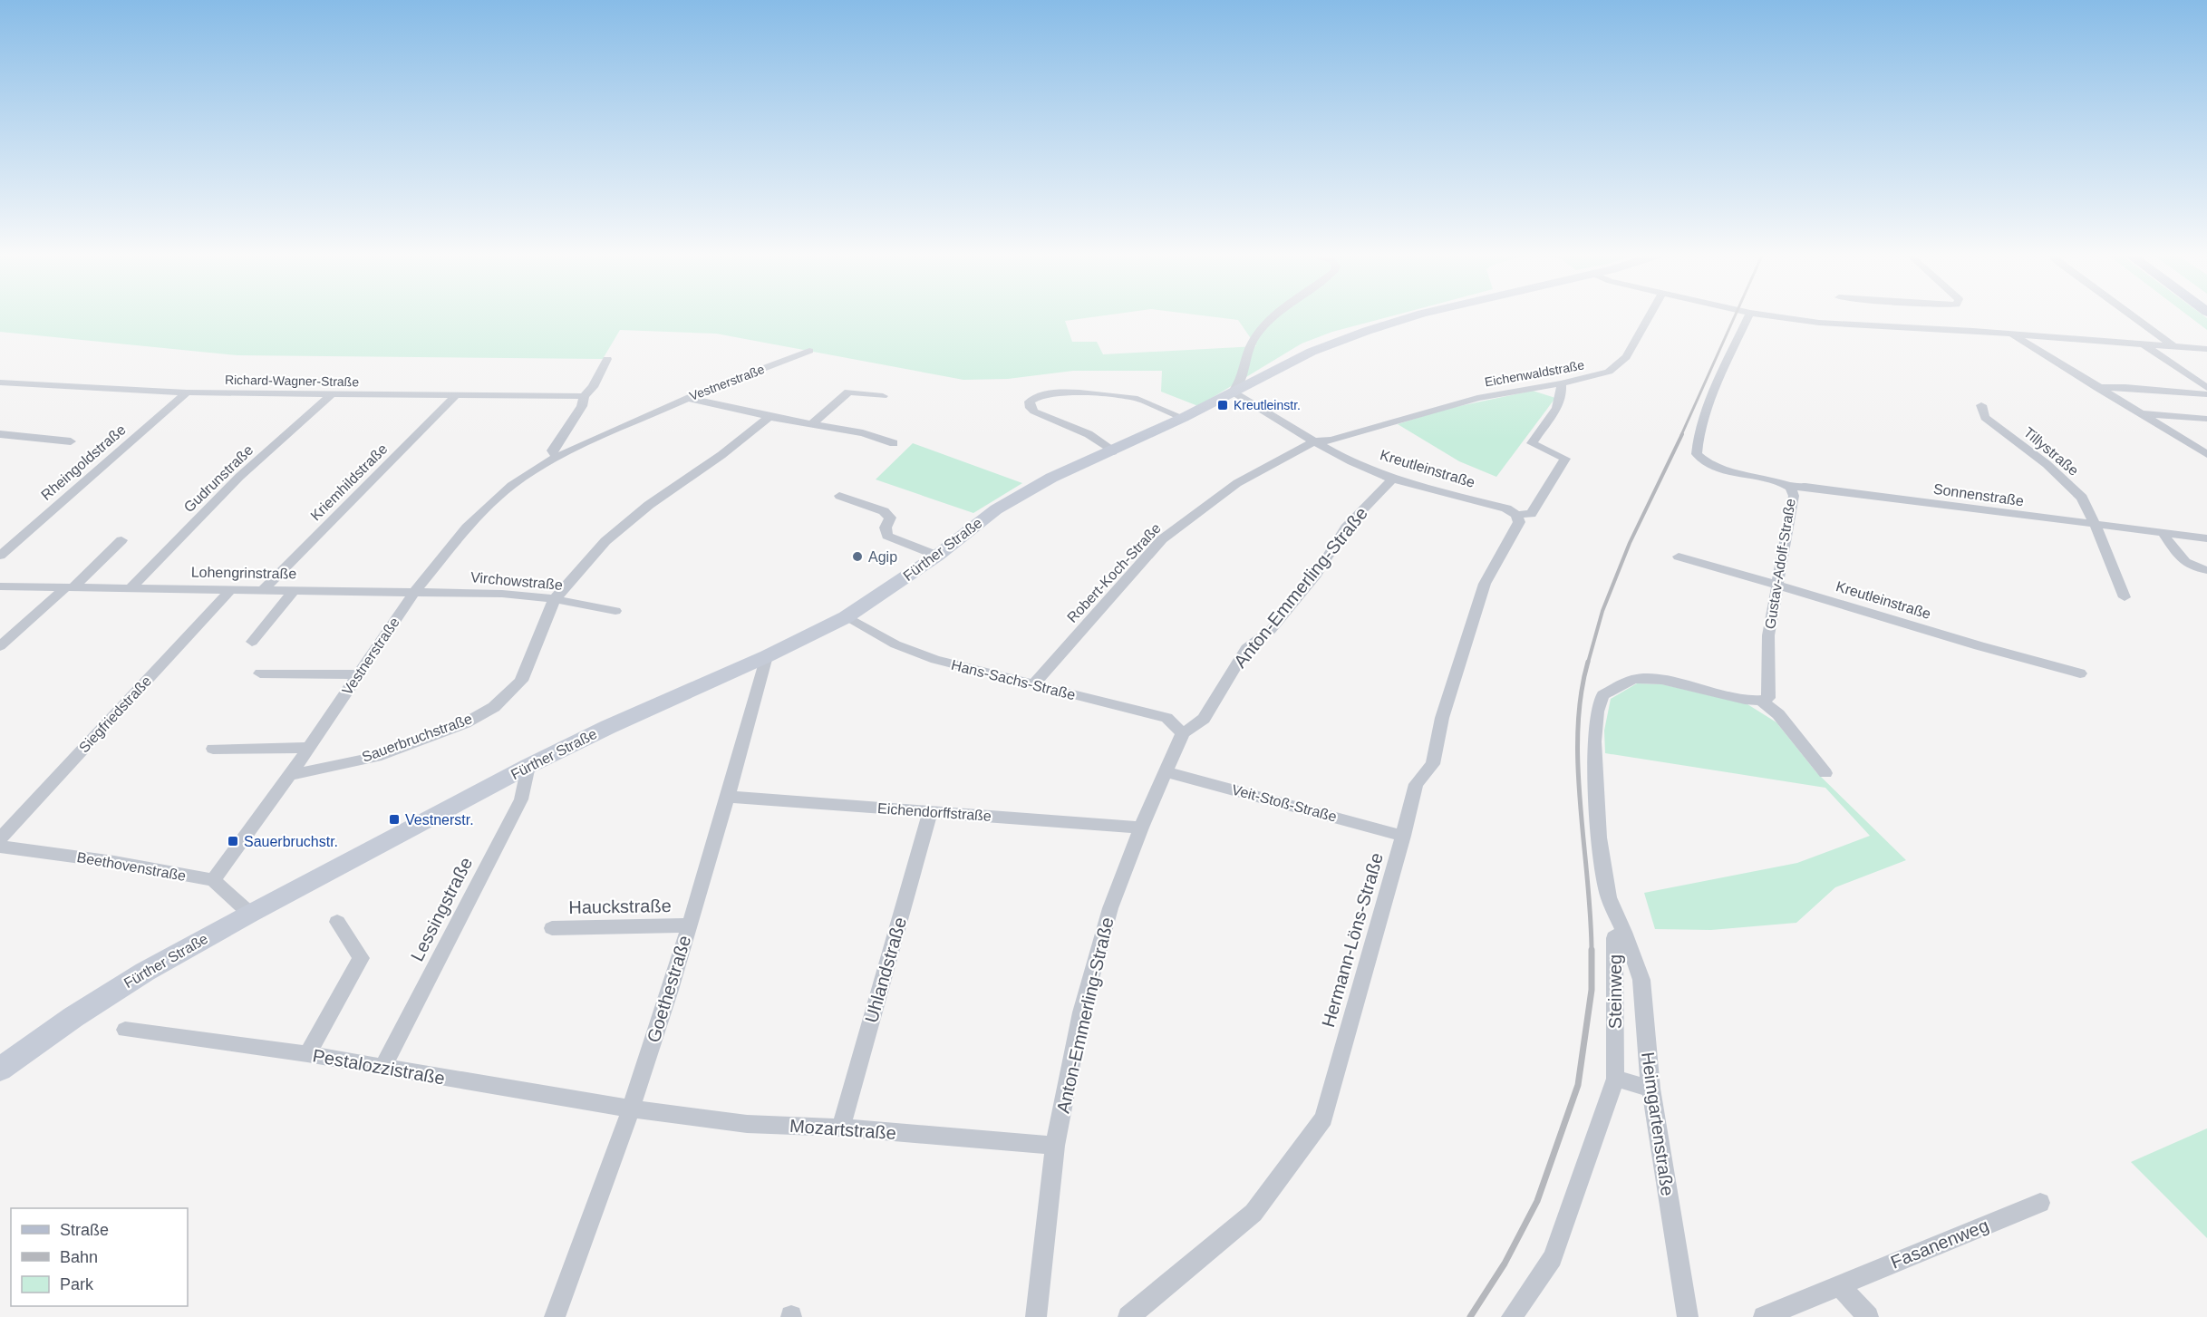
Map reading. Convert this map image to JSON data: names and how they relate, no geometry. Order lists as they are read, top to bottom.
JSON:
{
  "streets": {
    "main road": ["Fürther Straße"],
    "street": [
      "Eichenwaldstraße",
      "Richard-Wagner-Straße",
      "Vestnerstraße",
      "Tillystraße",
      "Rheingoldstraße",
      "Kreutleinstraße",
      "Gudrunstraße",
      "Kriemhildstraße",
      "Sonnenstraße",
      "Gustav-Adolf-Straße",
      "Lohengrinstraße",
      "Robert-Koch-Straße",
      "Virchowstraße",
      "Anton-Emmerling-Straße",
      "Hans-Sachs-Straße",
      "Siegfriedstraße",
      "Sauerbruchstraße",
      "Veit-Stoß-Straße",
      "Eichendorffstraße",
      "Beethovenstraße",
      "Hauckstraße",
      "Lessingstraße",
      "Hermann-Löns-Straße",
      "Uhlandstraße",
      "Goethestraße",
      "Steinweg",
      "Pestalozzistraße",
      "Heimgartenstraße",
      "Mozartstraße",
      "Fasanenweg"
    ]
  },
  "crossings": [
    ["Eichenwaldstraße", "Robert-Koch-Straße"],
    ["Eichenwaldstraße", "Hermann-Löns-Straße"],
    ["Richard-Wagner-Straße", "Rheingoldstraße"],
    ["Richard-Wagner-Straße", "Gudrunstraße"],
    ["Richard-Wagner-Straße", "Kriemhildstraße"],
    ["Vestnerstraße", "Lohengrinstraße"],
    ["Vestnerstraße", "Virchowstraße"],
    ["Vestnerstraße", "Sauerbruchstraße"],
    ["Vestnerstraße", "Beethovenstraße"],
    ["Tillystraße", "Sonnenstraße"],
    ["Kreutleinstraße", "Fürther Straße"],
    ["Kreutleinstraße", "Gustav-Adolf-Straße"],
    ["Kreutleinstraße", "Robert-Koch-Straße"],
    ["Kreutleinstraße", "Anton-Emmerling-Straße"],
    ["Kreutleinstraße", "Hermann-Löns-Straße"],
    ["Gudrunstraße", "Lohengrinstraße"],
    ["Kriemhildstraße", "Lohengrinstraße"],
    ["Sonnenstraße", "Gustav-Adolf-Straße"],
    ["Fürther Straße", "Hans-Sachs-Straße"],
    ["Fürther Straße", "Lessingstraße"],
    ["Fürther Straße", "Goethestraße"],
    ["Lohengrinstraße", "Virchowstraße"],
    ["Lohengrinstraße", "Siegfriedstraße"],
    ["Robert-Koch-Straße", "Hans-Sachs-Straße"],
    ["Virchowstraße", "Sauerbruchstraße"],
    ["Anton-Emmerling-Straße", "Hans-Sachs-Straße"],
    ["Anton-Emmerling-Straße", "Veit-Stoß-Straße"],
    ["Anton-Emmerling-Straße", "Eichendorffstraße"],
    ["Anton-Emmerling-Straße", "Mozartstraße"],
    ["Veit-Stoß-Straße", "Hermann-Löns-Straße"],
    ["Eichendorffstraße", "Uhlandstraße"],
    ["Eichendorffstraße", "Goethestraße"],
    ["Hauckstraße", "Goethestraße"],
    ["Lessingstraße", "Pestalozzistraße"],
    ["Uhlandstraße", "Mozartstraße"],
    ["Goethestraße", "Pestalozzistraße"],
    ["Goethestraße", "Mozartstraße"],
    ["Steinweg", "Heimgartenstraße"],
    ["Pestalozzistraße", "Mozartstraße"]
  ],
  "places": {
    "transit": ["Kreutleinstr.", "Vestnerstr.", "Sauerbruchstr."],
    "other": ["Agip"]
  },
  "legend": ["Straße", "Bahn", "Park"]
}
